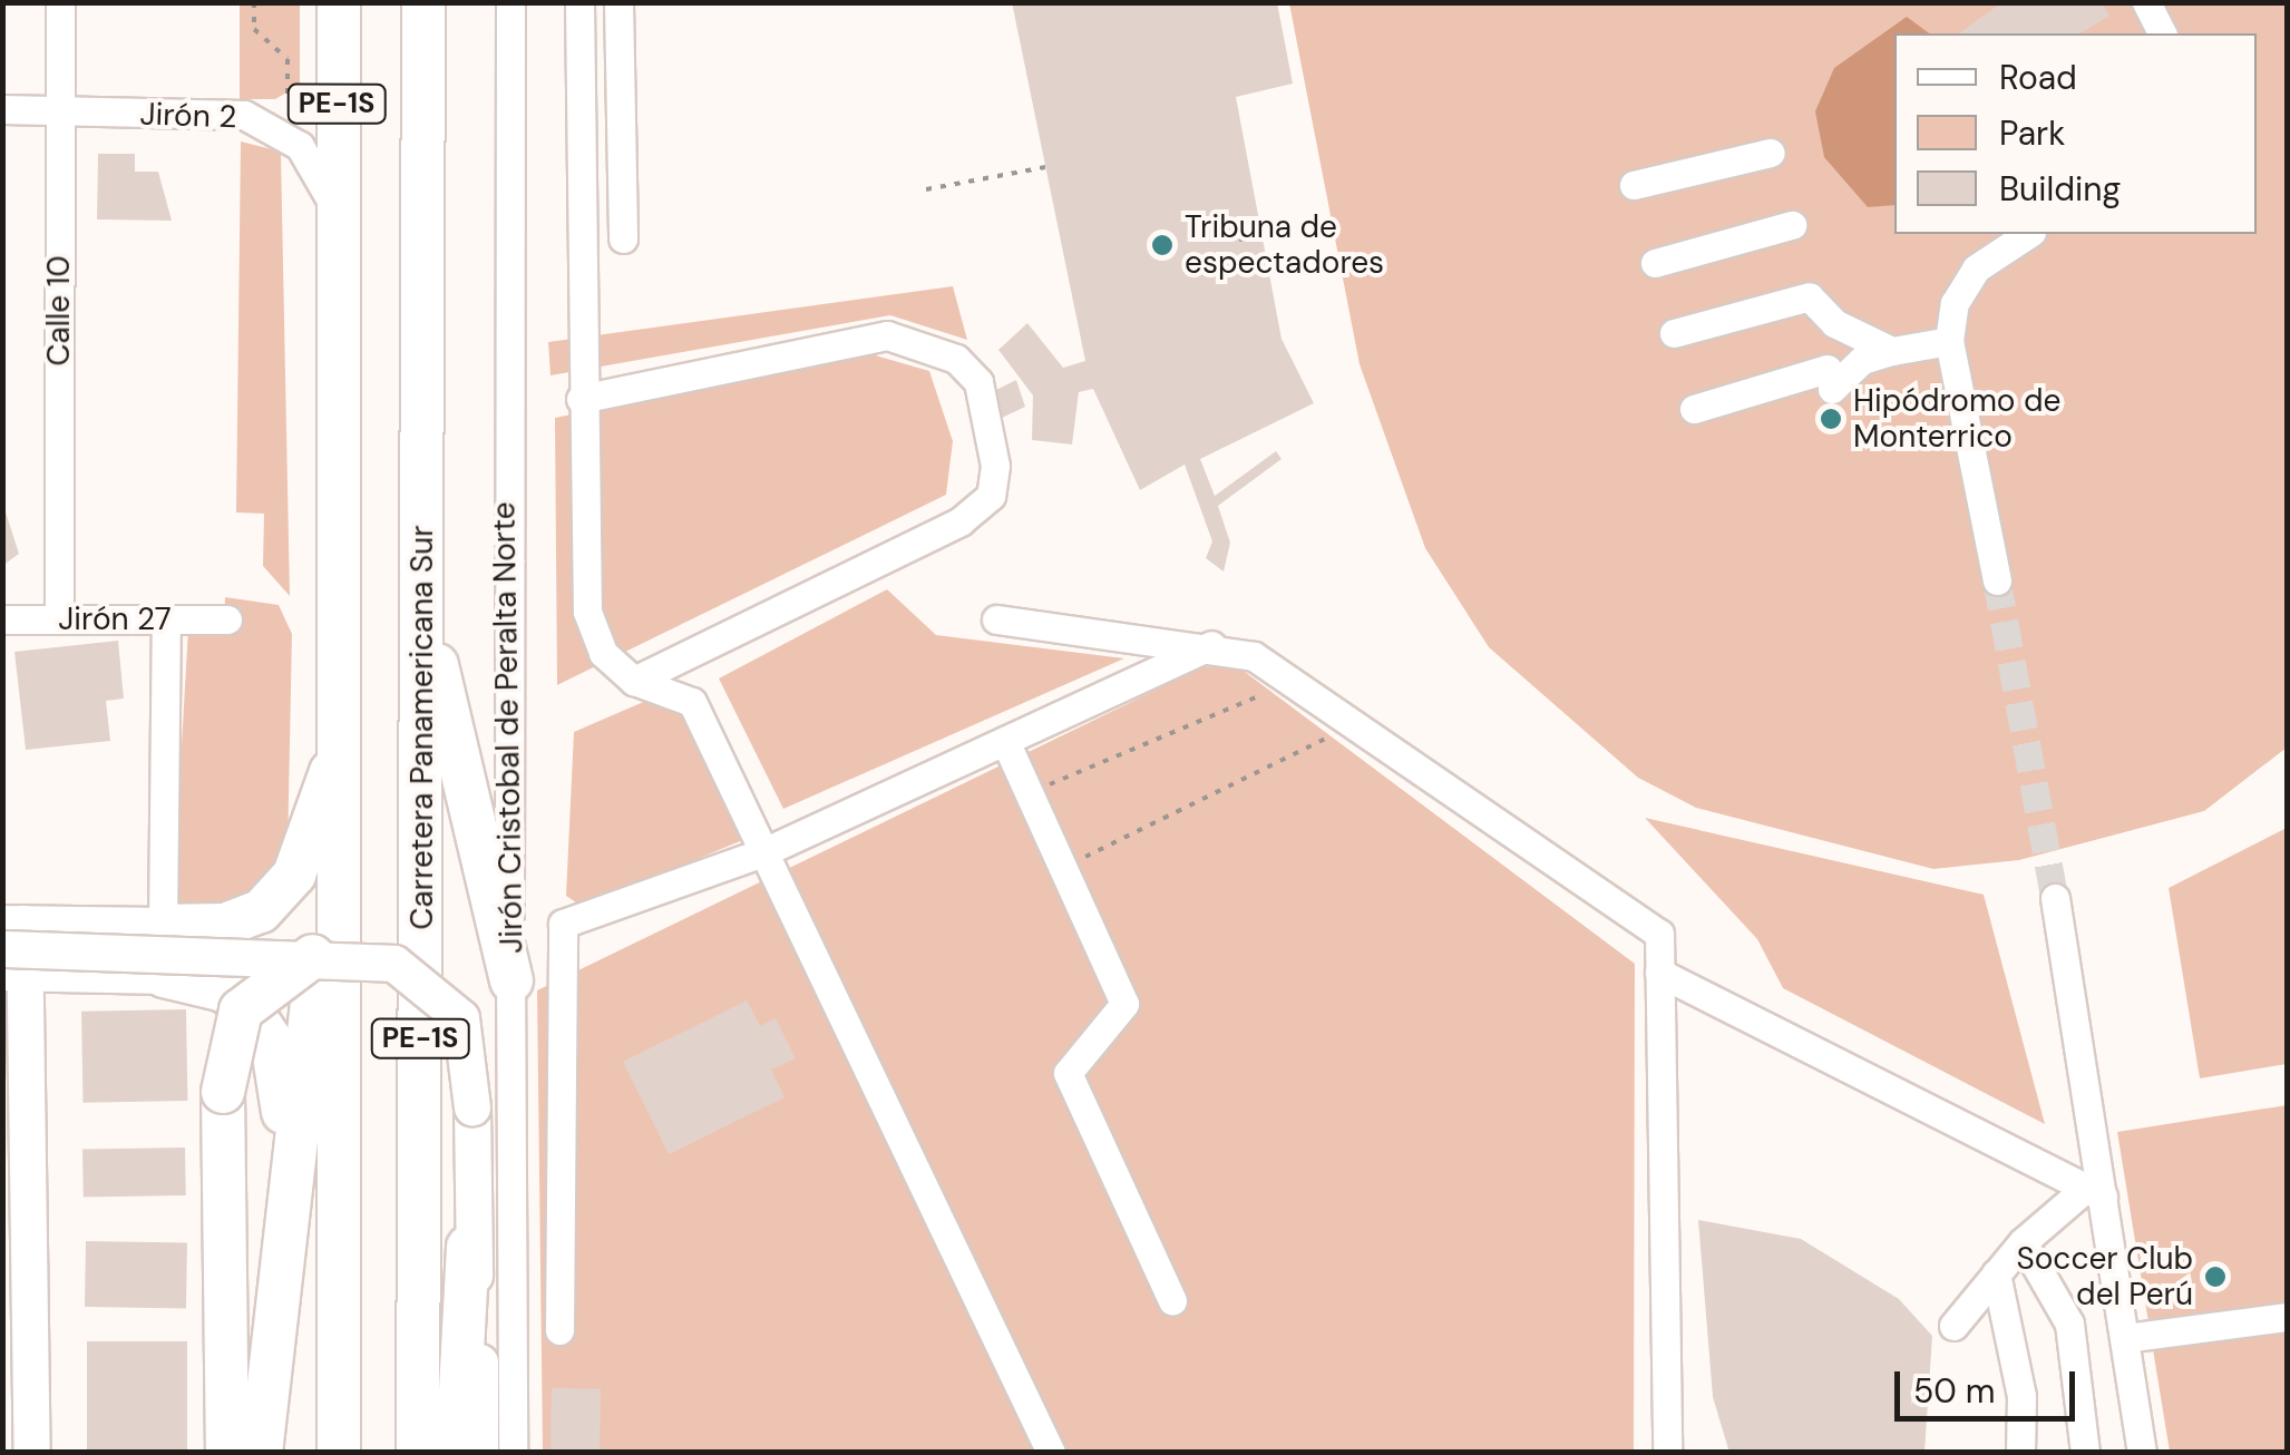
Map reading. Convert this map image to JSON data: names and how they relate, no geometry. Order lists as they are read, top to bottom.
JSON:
{
  "streets": {
    "highway": ["PE-1S", "Carretera Panamericana Sur"],
    "street": [
      "Jirón 2",
      "Calle 10",
      "Jirón 27",
      "Jirón Cristobal de Peralta Norte"
    ]
  },
  "crossings": [
    ["PE-1S", "Jirón 2"],
    ["Jirón 2", "Calle 10"],
    ["Calle 10", "Jirón 27"]
  ],
  "places": ["Tribuna de espectadores", "Hipódromo de Monterrico", "Soccer Club del Perú"],
  "legend": ["Road", "Park", "Building"],
  "scale_bar": "50 m"
}
